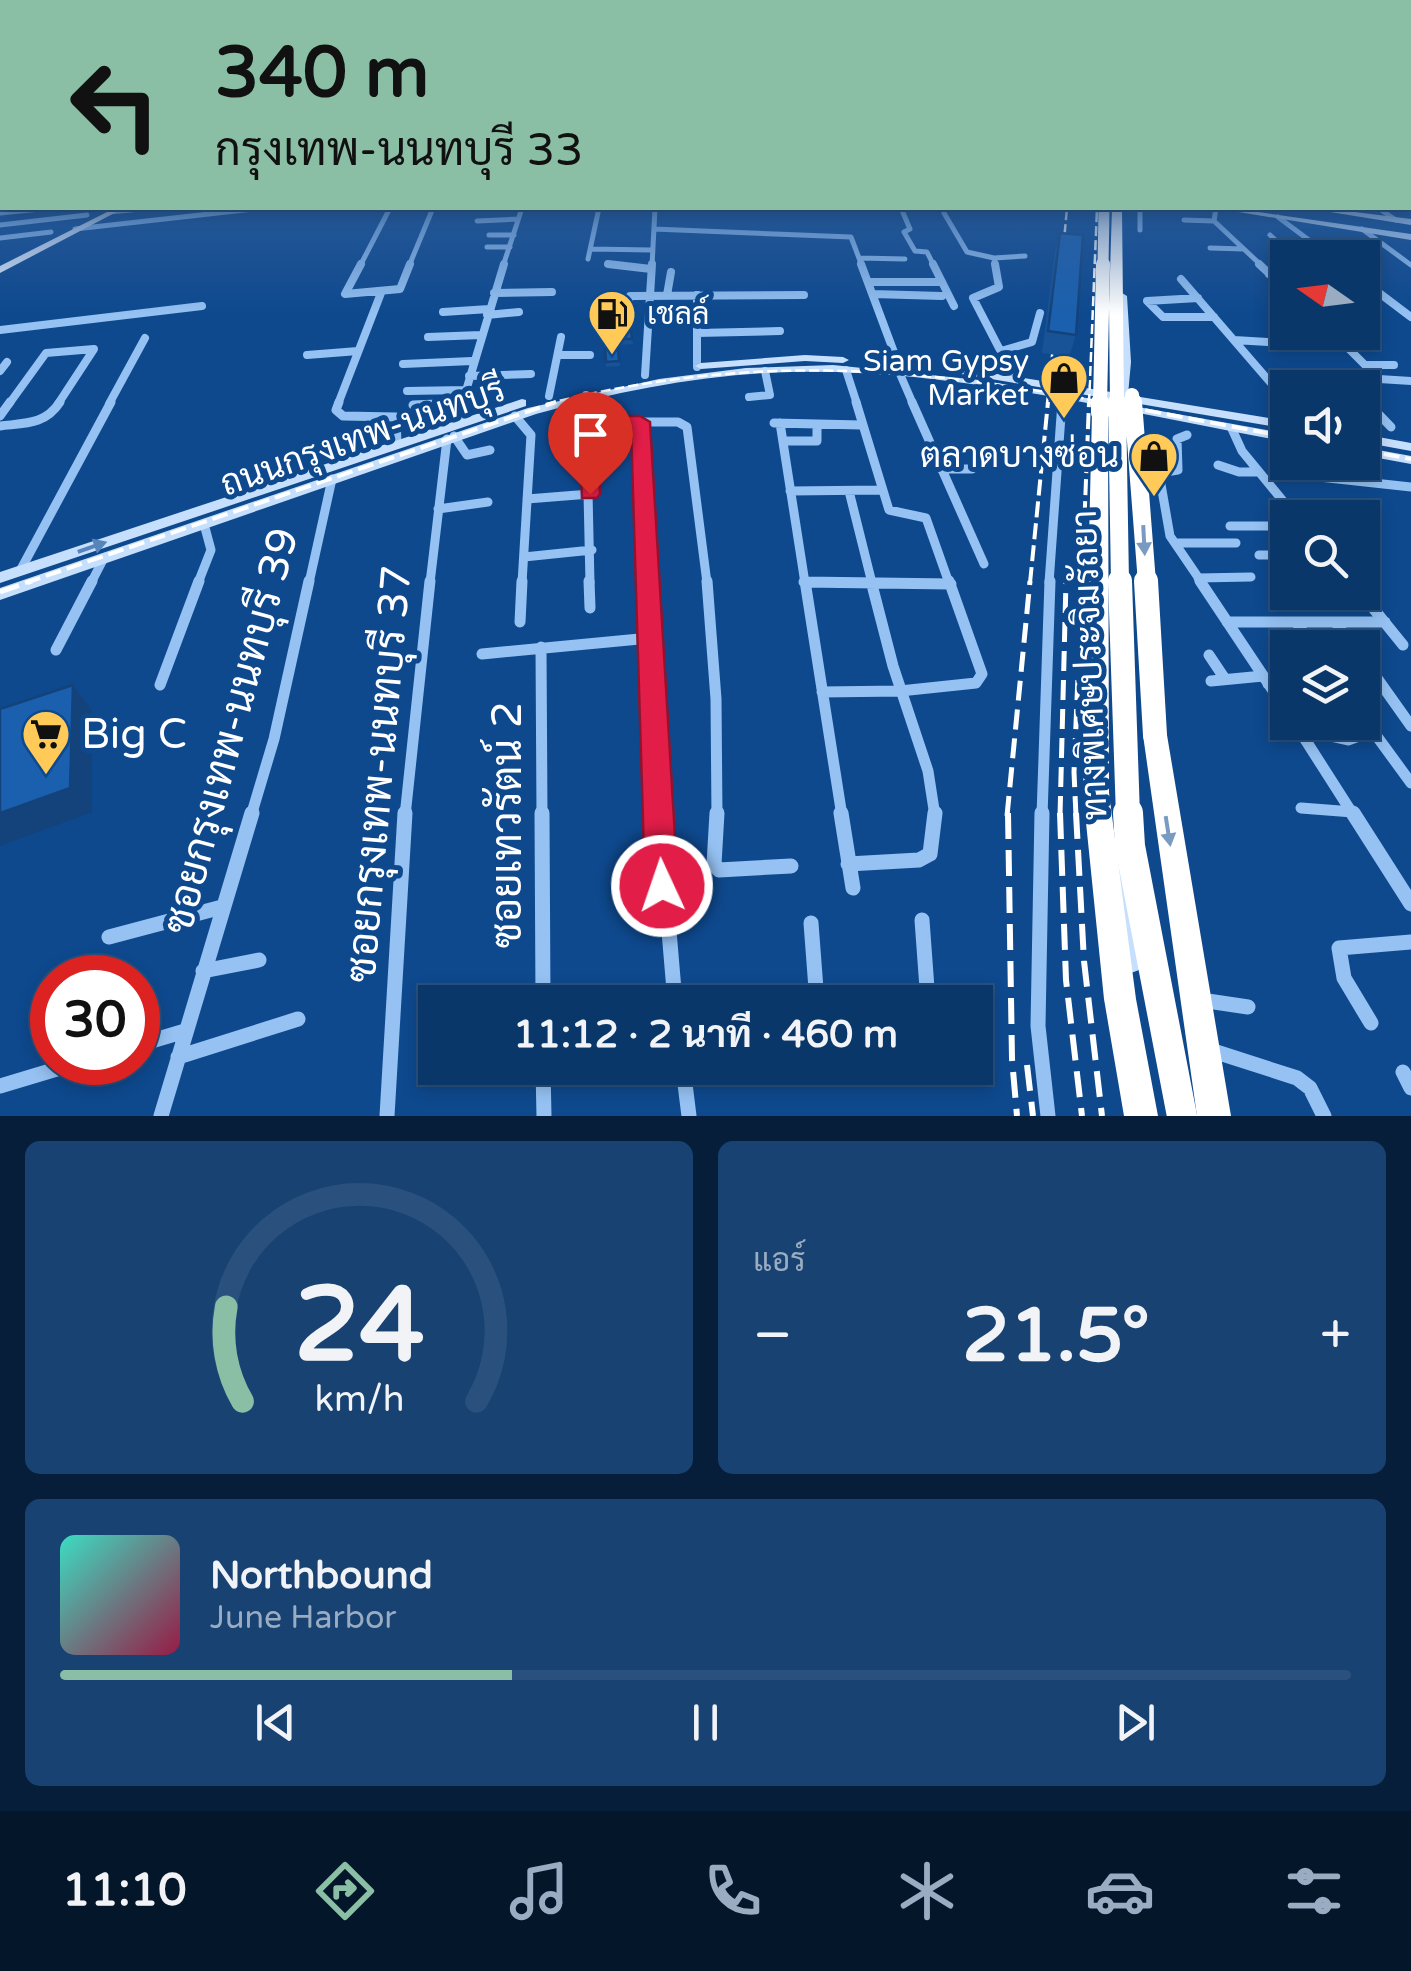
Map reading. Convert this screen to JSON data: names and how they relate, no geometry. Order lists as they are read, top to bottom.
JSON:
{
  "streets": {
    "highway": ["ทางพิเศษประจิมรัถยา"],
    "main road": ["ถนนกรุงเทพ-นนทบุรี"],
    "street": ["ซอยกรุงเทพ-นนทบุรี 39", "ซอยกรุงเทพ-นนทบุรี 37", "ซอยเทวรัตน์ 2"]
  },
  "crossings": [
    ["ถนนกรุงเทพ-นนทบุรี", "ซอยกรุงเทพ-นนทบุรี 39"],
    ["ถนนกรุงเทพ-นนทบุรี", "ซอยกรุงเทพ-นนทบุรี 37"]
  ],
  "places": {
    "fuel station": ["เชลล์"],
    "shop": ["Siam Gypsy Market", "ตลาดบางซ่อน"],
    "supermarket": ["Big C"]
  },
  "north": "left",
  "page": {
    "turn": ["340 m", "กรุงเทพ-นนทบุรี 33"],
    "limit": "30",
    "trip": "11:12 · 2 นาที · 460 m",
    "tile": "แอร์",
    "heat": ["−", "21.5°", "+"],
    "song": ["Northbound", "June Harbor"],
    "tabs": "11:10",
    "gauge": ["24", "km/h"]
  }
}
